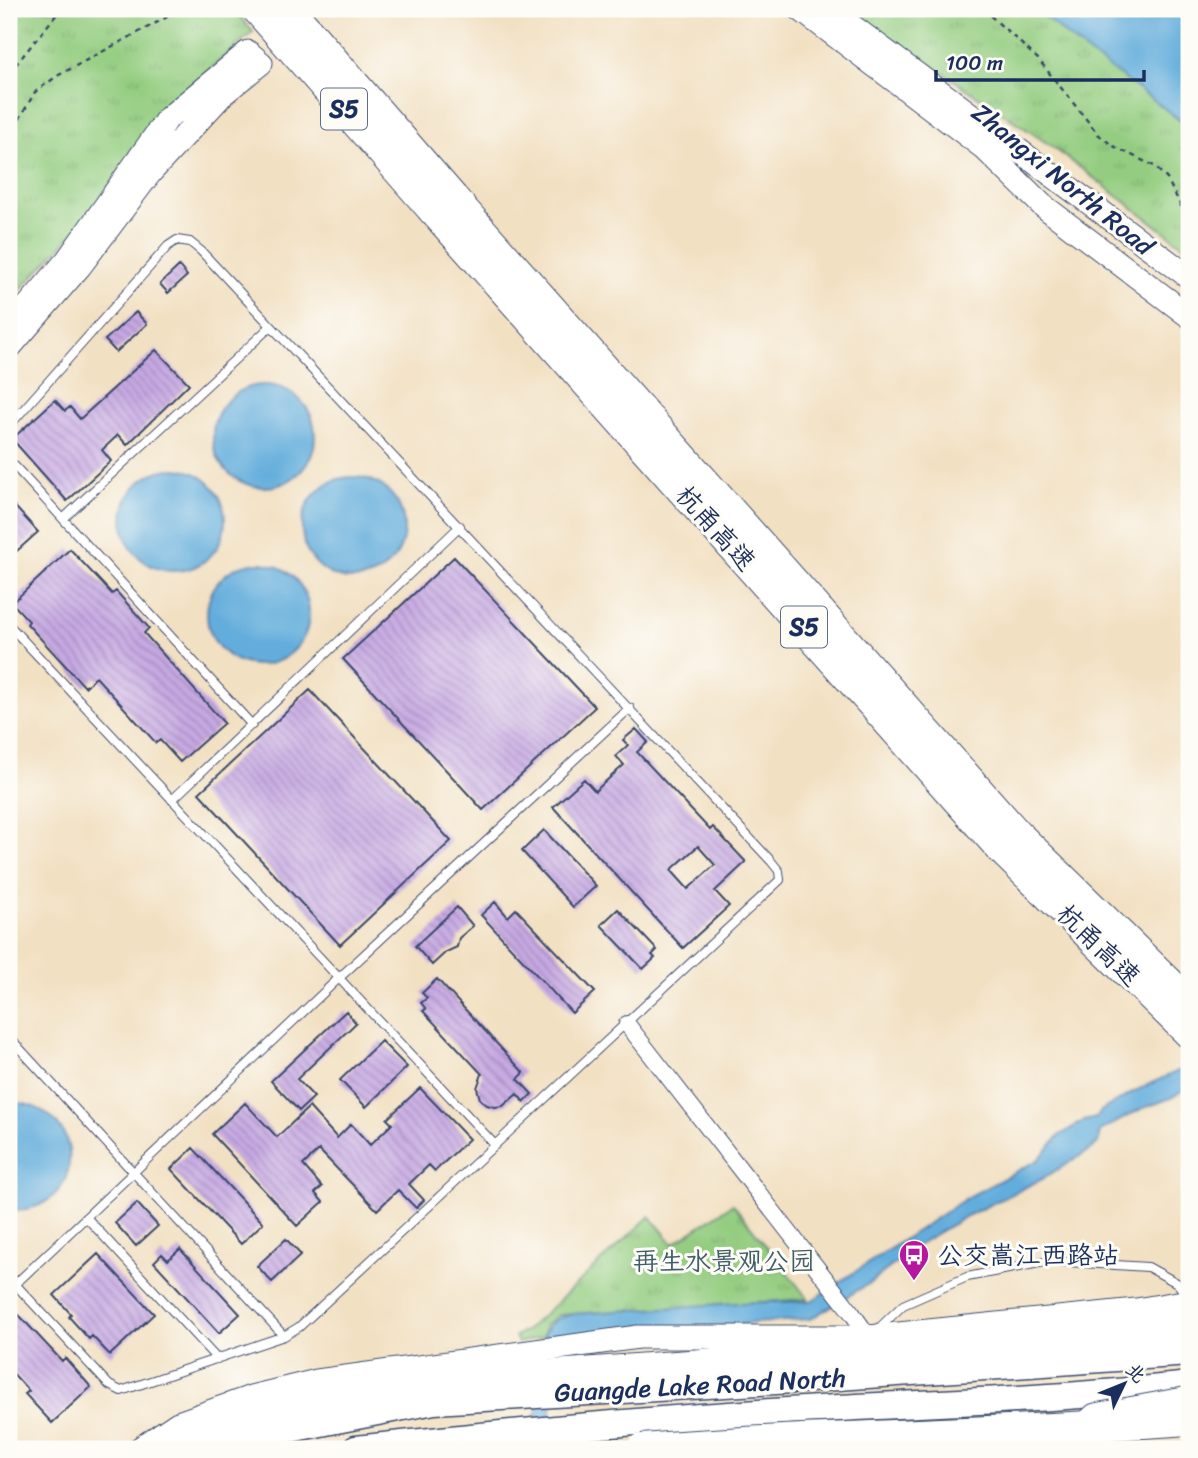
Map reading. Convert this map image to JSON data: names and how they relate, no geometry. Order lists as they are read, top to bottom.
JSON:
{
  "streets": {
    "highway": ["S5", "杭甬高速"],
    "main road": ["Guangde Lake Road North"],
    "street": ["Zhangxi North Road"]
  },
  "parks": ["再生水景观公园"],
  "places": {
    "bus stop": ["公交嵩江西路站"]
  },
  "scale_bar": "100 m",
  "north": "top right"
}
